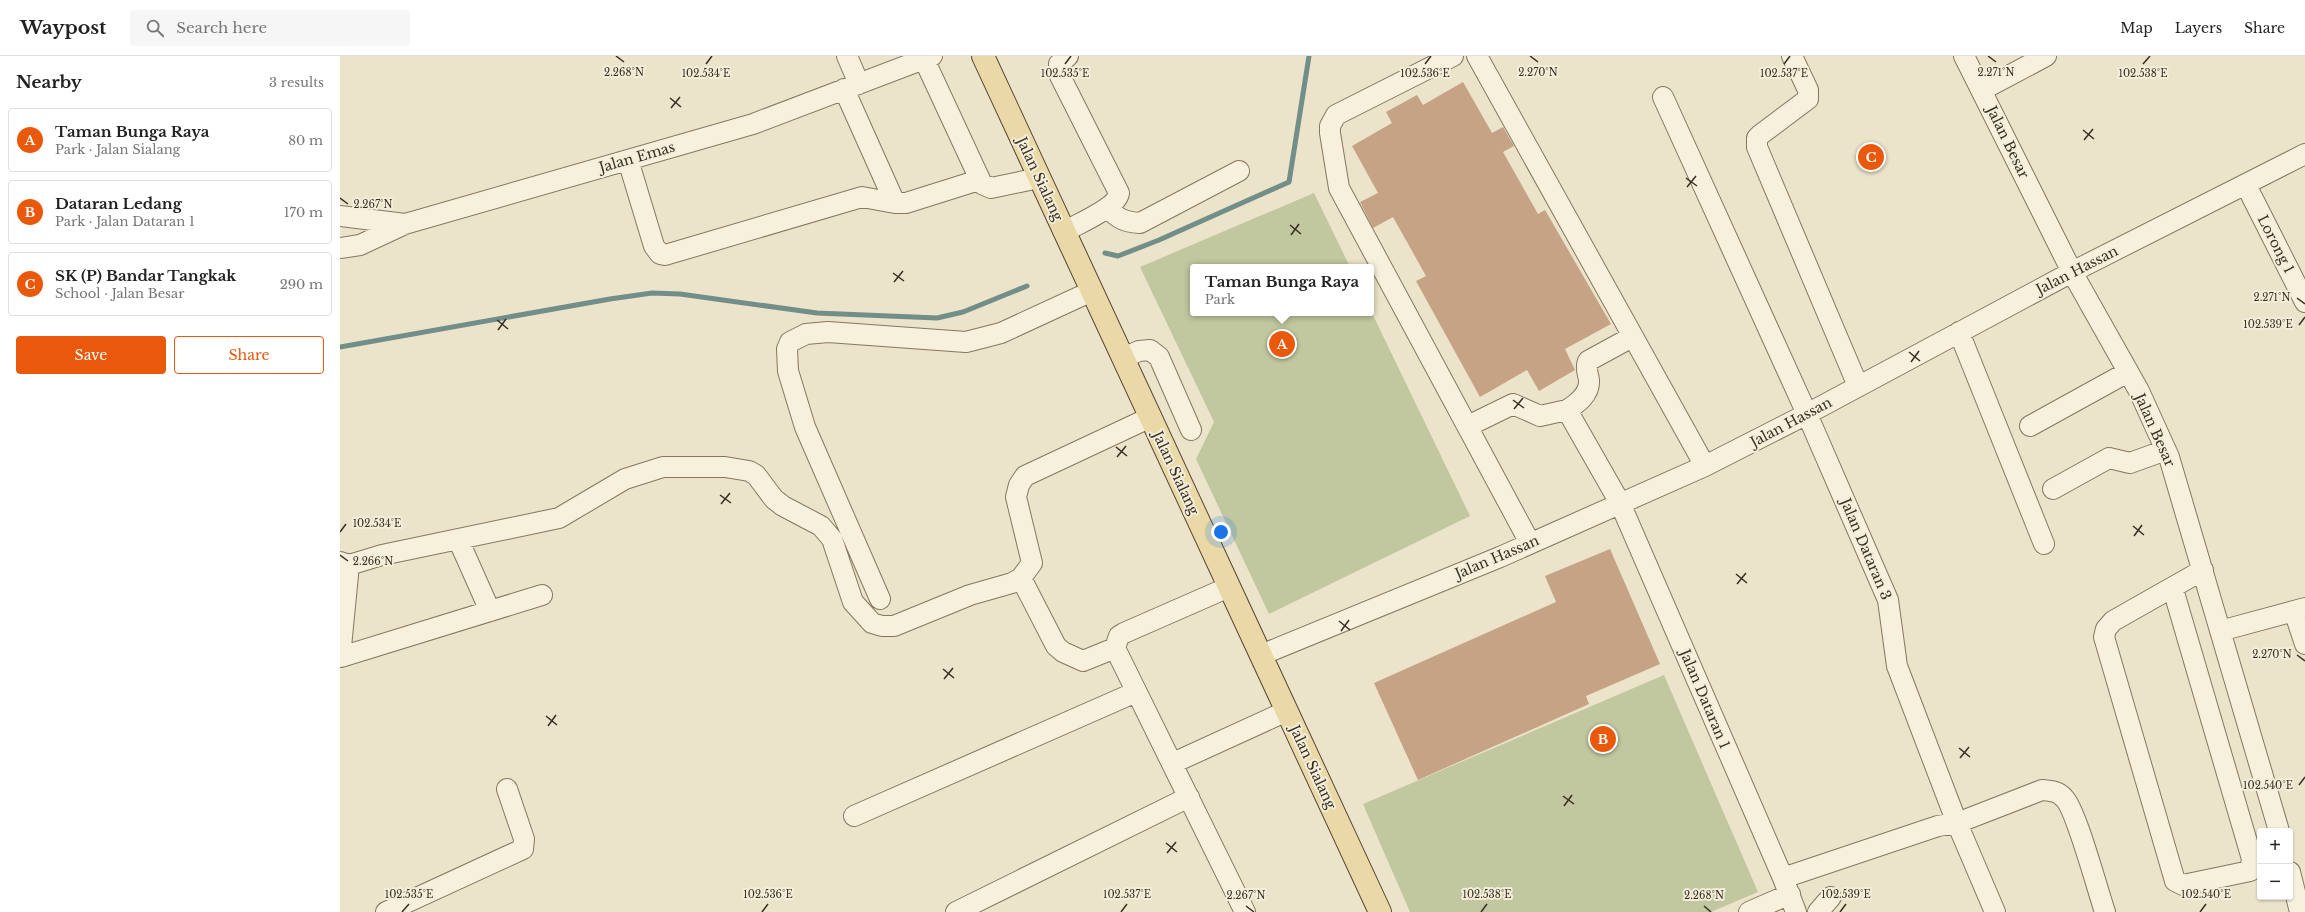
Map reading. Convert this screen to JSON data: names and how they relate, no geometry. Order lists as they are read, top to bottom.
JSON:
{
  "streets": {
    "main road": ["Jalan Sialang"],
    "street": [
      "Jalan Besar",
      "Jalan Emas",
      "Lorong 1",
      "Jalan Hassan",
      "Jalan Dataran 3",
      "Jalan Dataran 1"
    ]
  },
  "crossings": [
    ["Jalan Besar", "Jalan Hassan"],
    ["Jalan Sialang", "Jalan Hassan"],
    ["Lorong 1", "Jalan Hassan"],
    ["Jalan Hassan", "Jalan Dataran 3"],
    ["Jalan Hassan", "Jalan Dataran 1"]
  ],
  "page": {
    "header": "Waypost",
    "search": "Search here",
    "nav": ["Map", "Layers", "Share"],
    "heading": ["Nearby", "3 results"],
    "list": [
      {
        "mark": "A",
        "name": "Taman Bunga Raya",
        "note": "Park · Jalan Sialang",
        "value": "80 m"
      },
      {
        "mark": "B",
        "name": "Dataran Ledang",
        "note": "Park · Jalan Dataran 1",
        "value": "170 m"
      },
      {
        "mark": "C",
        "name": "SK (P) Bandar Tangkak",
        "note": "School · Jalan Besar",
        "value": "290 m"
      }
    ],
    "pins": ["C", "A", "B"],
    "popup": ["Taman Bunga Raya", "Park"],
    "buttons": ["Save", "Share"],
    "map_buttons": ["+", "−"]
  },
  "coordinates": [
    "2.268°N",
    "2.270°N",
    "2.271°N",
    "102.534°E",
    "102.535°E",
    "102.536°E",
    "102.537°E",
    "102.538°E",
    "2.267°N",
    "102.539°E",
    "2.266°N",
    "102.540°E"
  ]
}
